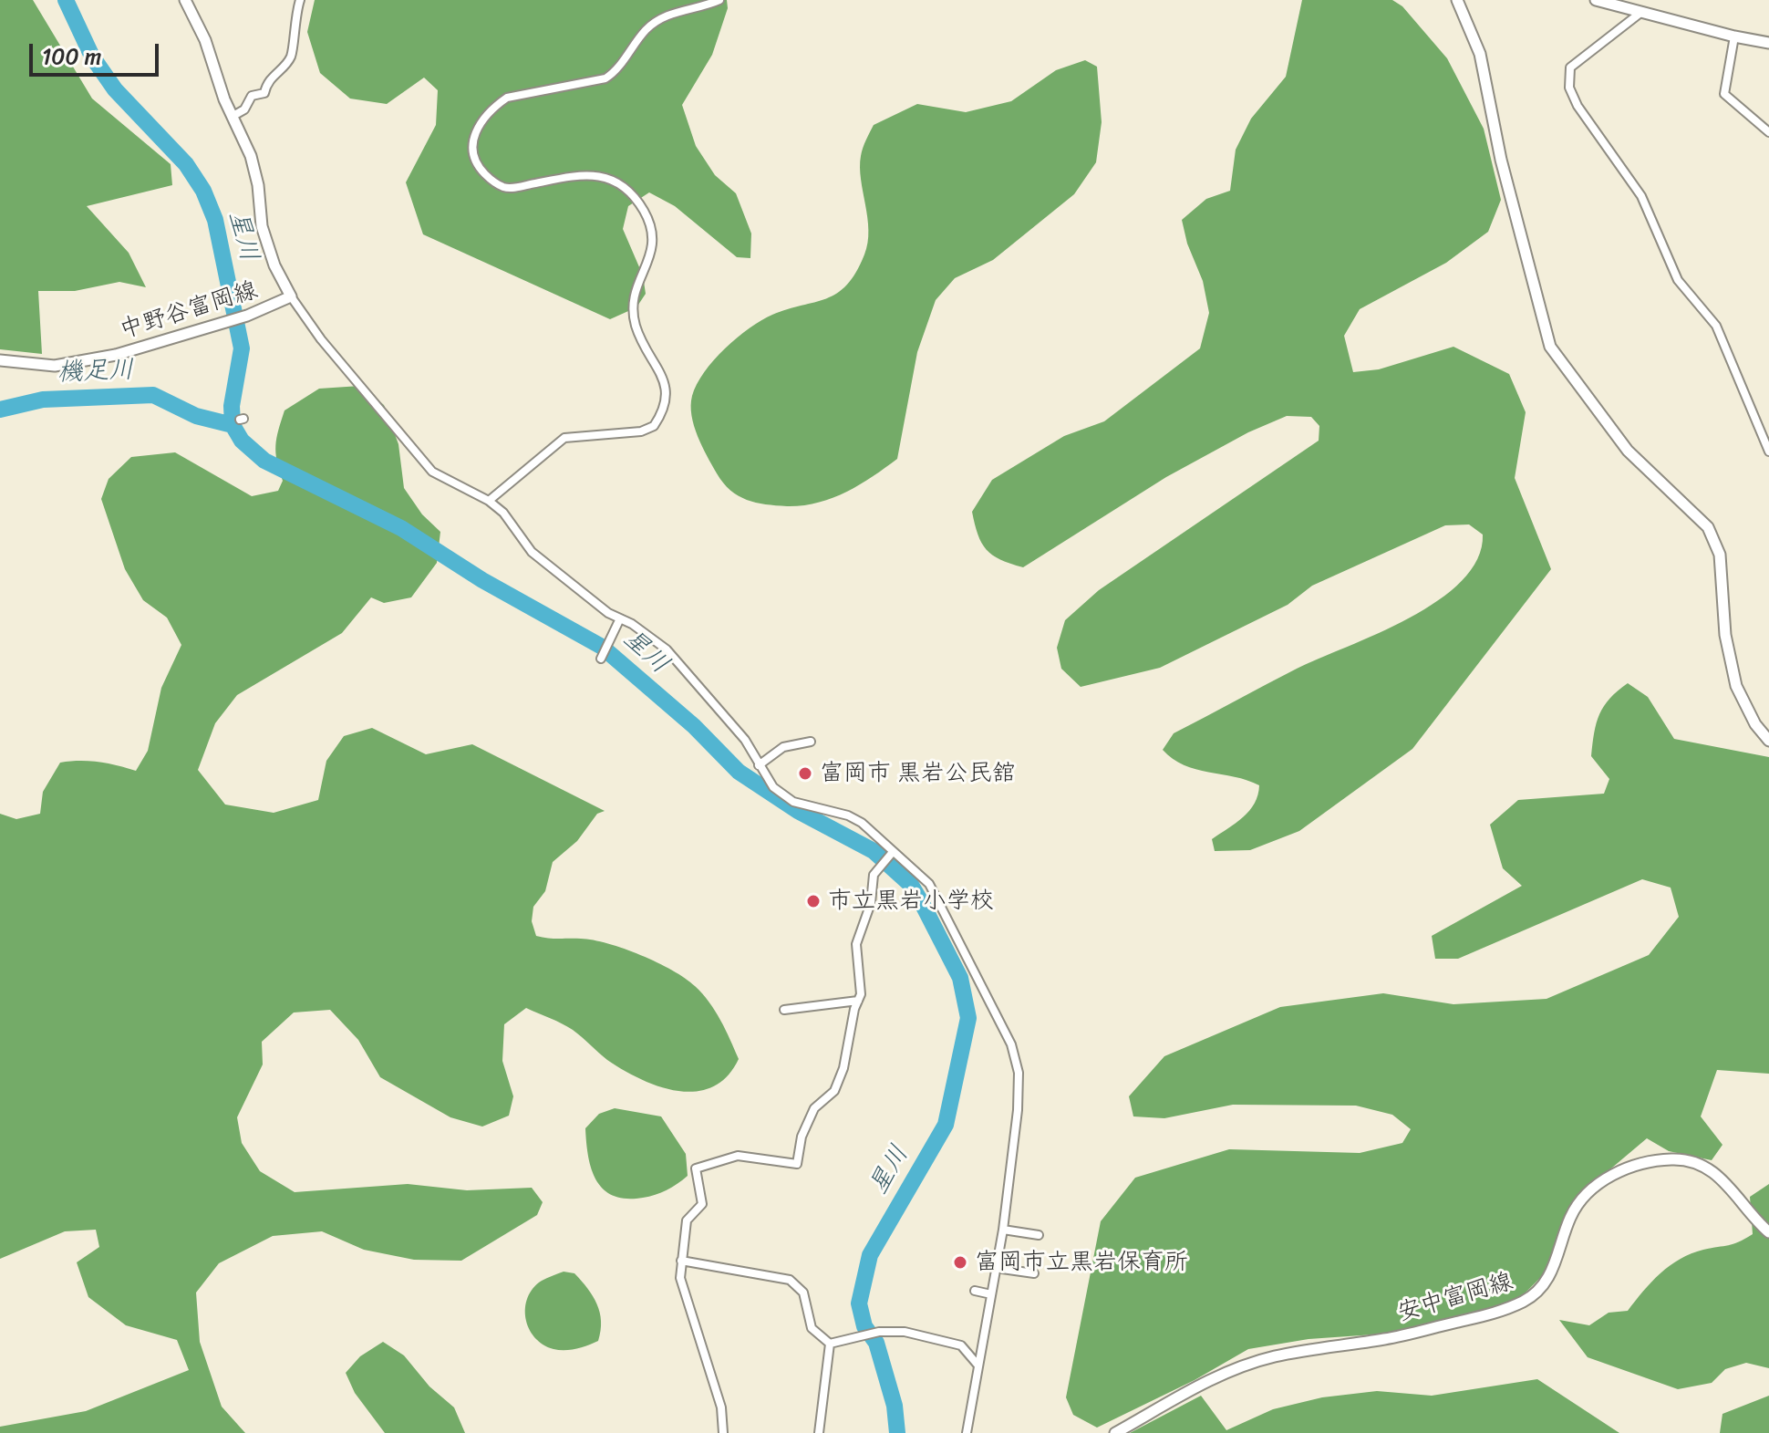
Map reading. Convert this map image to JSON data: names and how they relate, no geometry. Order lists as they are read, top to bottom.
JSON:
{
  "streets": {
    "main road": ["中野谷富岡線", "安中富岡線"]
  },
  "water": ["星川", "機足川"],
  "places": ["富岡市 黒岩公民舘", "市立黒岩小学校", "富岡市立黒岩保育所"],
  "scale_bar": "100 m"
}
